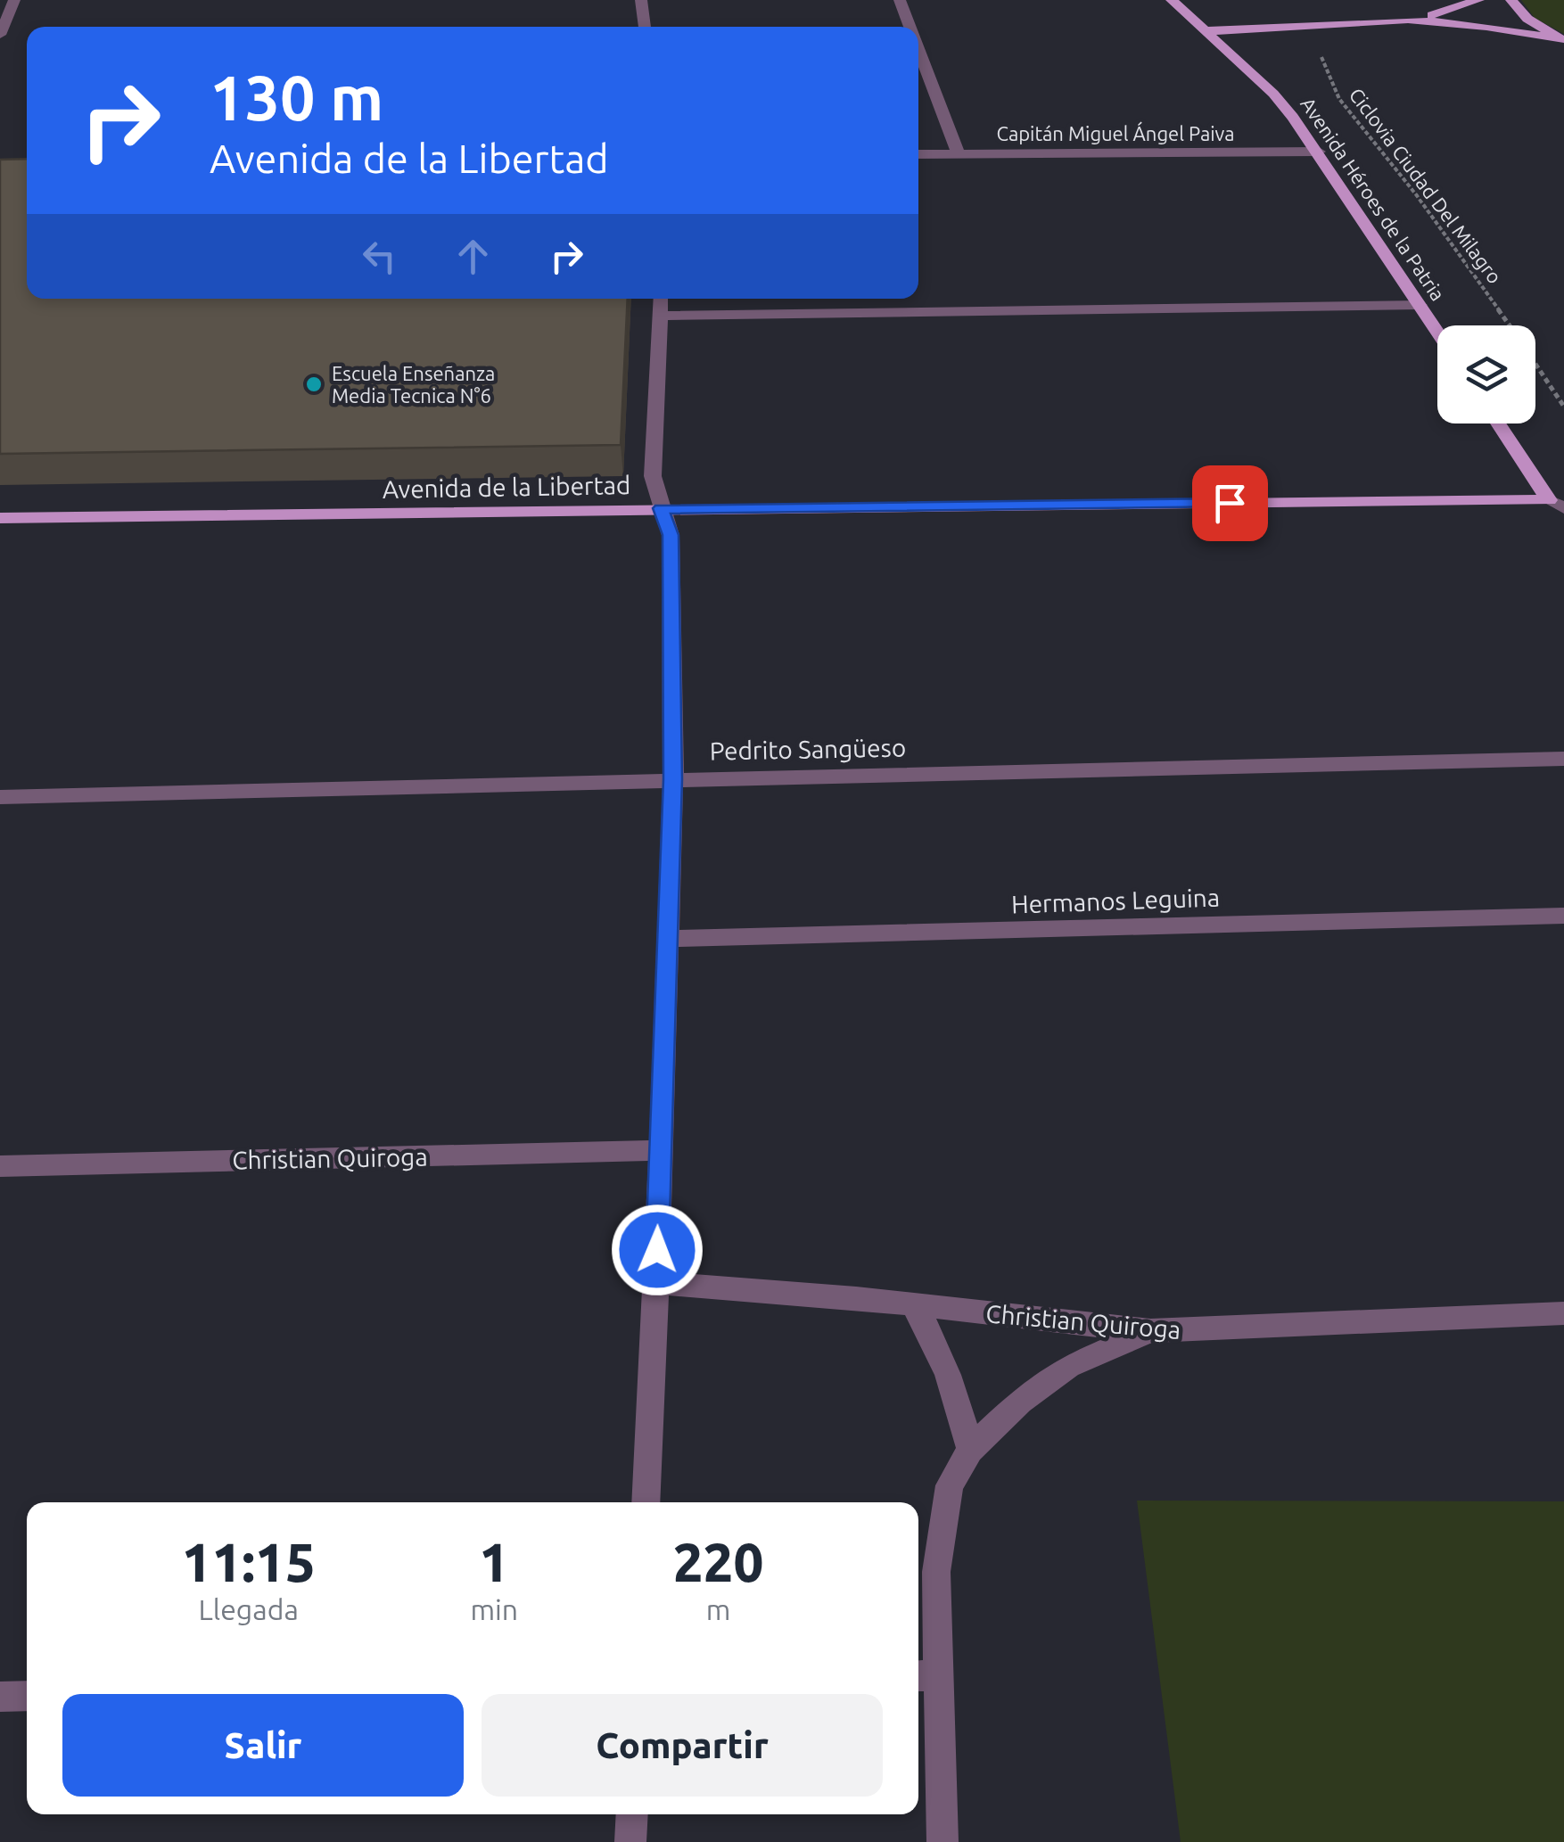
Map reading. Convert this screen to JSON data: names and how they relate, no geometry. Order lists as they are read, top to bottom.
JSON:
{
  "streets": {
    "main road": ["Avenida Héroes de la Patria", "Avenida de la Libertad"],
    "street": [
      "Capitán Miguel Ángel Paiva",
      "Pedrito Sangüeso",
      "Hermanos Leguina",
      "Christian Quiroga"
    ],
    "path": ["Ciclovia Ciudad Del Milagro"]
  },
  "crossings": [
    ["Capitán Miguel Ángel Paiva", "Avenida Héroes de la Patria"]
  ],
  "places": ["Escuela Enseñanza Media Tecnica N°6"],
  "page": {
    "turn": ["130 m", "Avenida de la Libertad"],
    "eta": [
      "11:15",
      "Llegada",
      "1",
      "min",
      "220",
      "m"
    ],
    "buttons": ["Salir", "Compartir"]
  }
}
